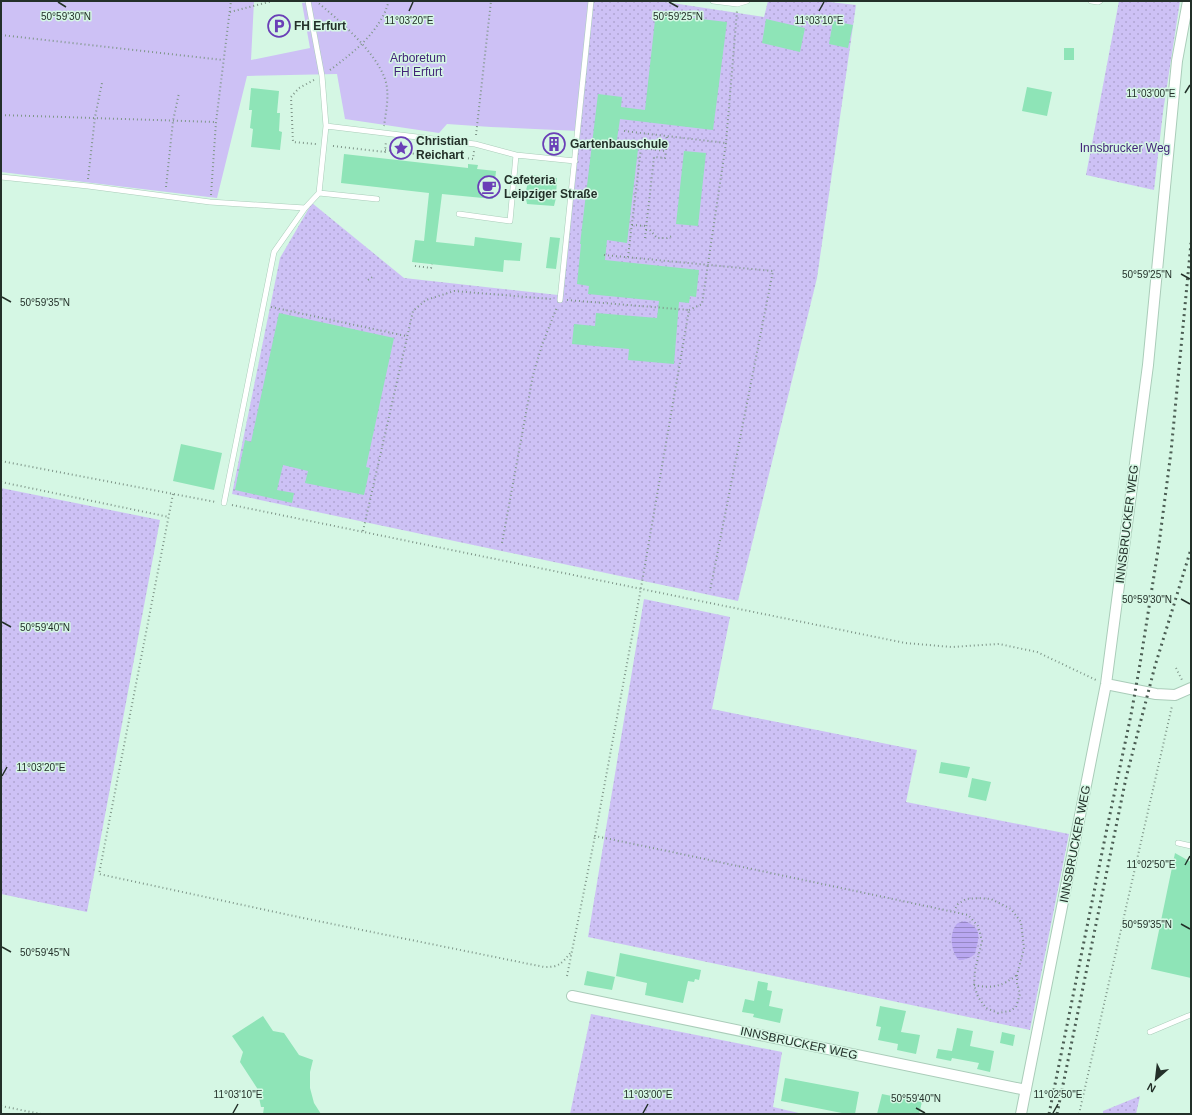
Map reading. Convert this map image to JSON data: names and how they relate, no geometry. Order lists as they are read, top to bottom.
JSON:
{
  "streets": {
    "street": ["INNSBRUCKER WEG"]
  },
  "parks": ["Arboretum FH Erfurt", "Innsbrucker Weg"],
  "places": {
    "parking": ["FH Erfurt"],
    "building": ["Gartenbauschule"],
    "place": ["Christian Reichart"],
    "cafe": ["Cafeteria Leipziger Straße"]
  },
  "north": "bottom left",
  "coordinates": [
    "50°59'30\"N",
    "50°59'25\"N",
    "11°03'20\"E",
    "11°03'10\"E",
    "11°03'00\"E",
    "50°59'35\"N",
    "50°59'40\"N",
    "11°02'50\"E",
    "50°59'45\"N"
  ]
}
